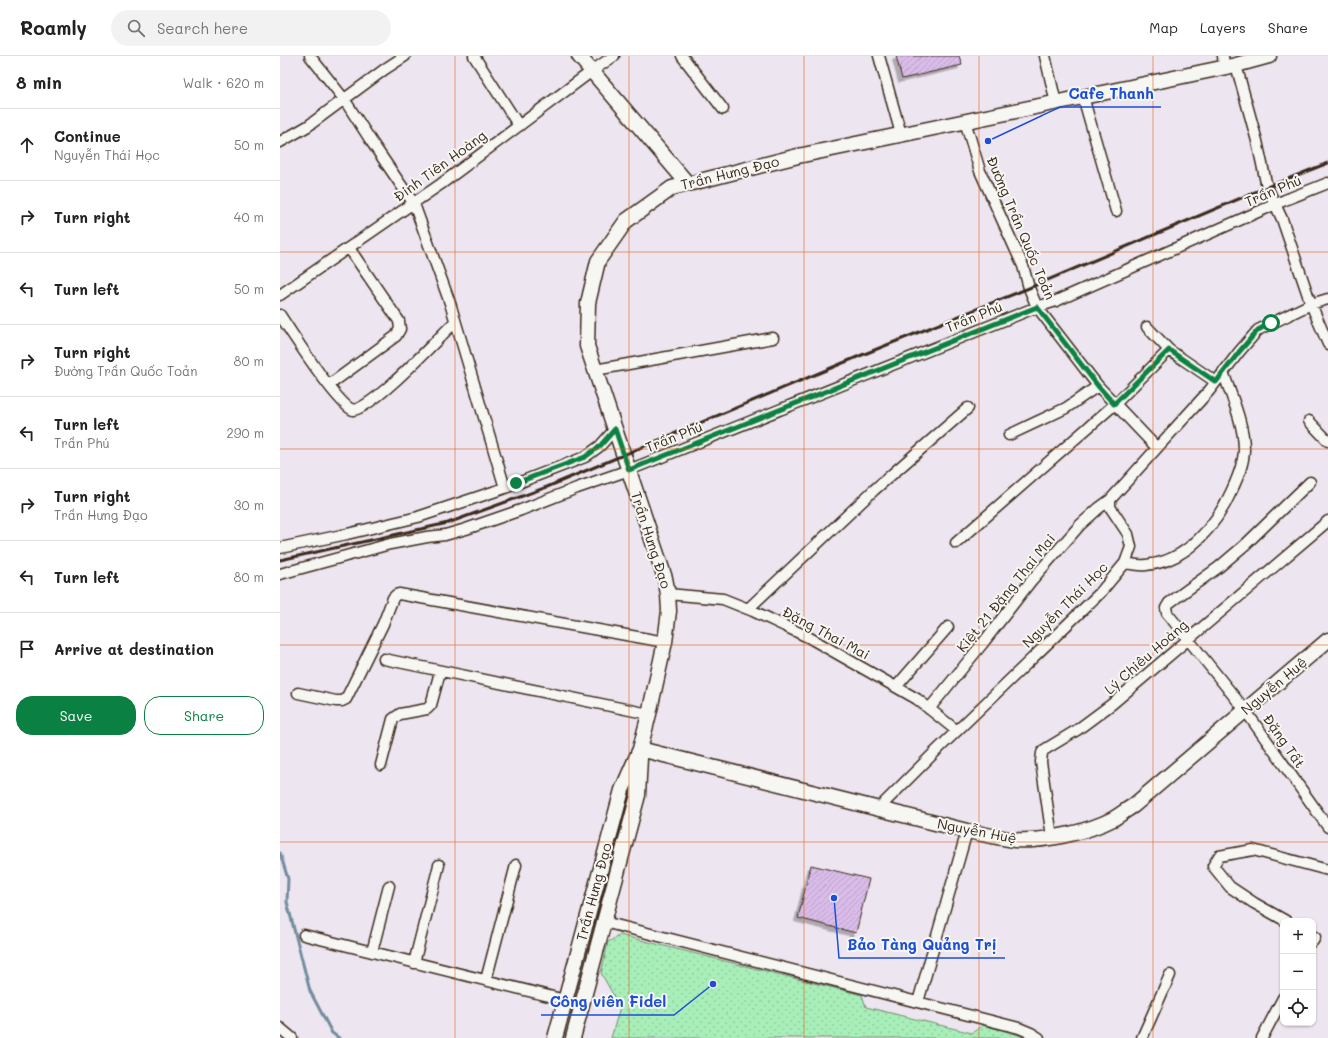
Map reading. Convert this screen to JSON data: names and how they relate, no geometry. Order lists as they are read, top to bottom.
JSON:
{
  "streets": {
    "street": [
      "Đinh Tiên Hoàng",
      "Trần Hưng Đạo",
      "Trần Phú",
      "Đường Trần Quốc Toản",
      "Kiệt 21 Đặng Thai Mai",
      "Nguyễn Thái Học",
      "Đặng Thai Mai",
      "Lý Chiêu Hoàng",
      "Nguyễn Huệ",
      "Đặng Tất"
    ]
  },
  "crossings": [
    ["Trần Hưng Đạo", "Trần Phú"],
    ["Trần Hưng Đạo", "Đường Trần Quốc Toản"],
    ["Trần Hưng Đạo", "Đặng Thai Mai"],
    ["Trần Hưng Đạo", "Nguyễn Huệ"],
    ["Trần Phú", "Đường Trần Quốc Toản"],
    ["Kiệt 21 Đặng Thai Mai", "Nguyễn Thái Học"],
    ["Kiệt 21 Đặng Thai Mai", "Đặng Thai Mai"],
    ["Nguyễn Thái Học", "Đặng Thai Mai"],
    ["Nguyễn Thái Học", "Nguyễn Huệ"],
    ["Lý Chiêu Hoàng", "Nguyễn Huệ"],
    ["Lý Chiêu Hoàng", "Đặng Tất"],
    ["Nguyễn Huệ", "Đặng Tất"]
  ],
  "places": ["Cafe Thanh", "Bảo Tàng Quảng Trị", "Công viên Fidel"],
  "page": {
    "header": "Roamly",
    "search": "Search here",
    "nav": ["Map", "Layers", "Share"],
    "heading": ["8 min", "Walk · 620 m"],
    "list": [
      ["Continue", "Nguyễn Thái Học", "50 m"],
      ["Turn right", "40 m"],
      ["Turn left", "50 m"],
      ["Turn right", "Đường Trần Quốc Toản", "80 m"],
      ["Turn left", "Trần Phú", "290 m"],
      ["Turn right", "Trần Hưng Đạo", "30 m"],
      ["Turn left", "80 m"],
      "Arrive at destination"
    ],
    "buttons": ["Save", "Share"],
    "map_buttons": ["+", "−"]
  }
}
